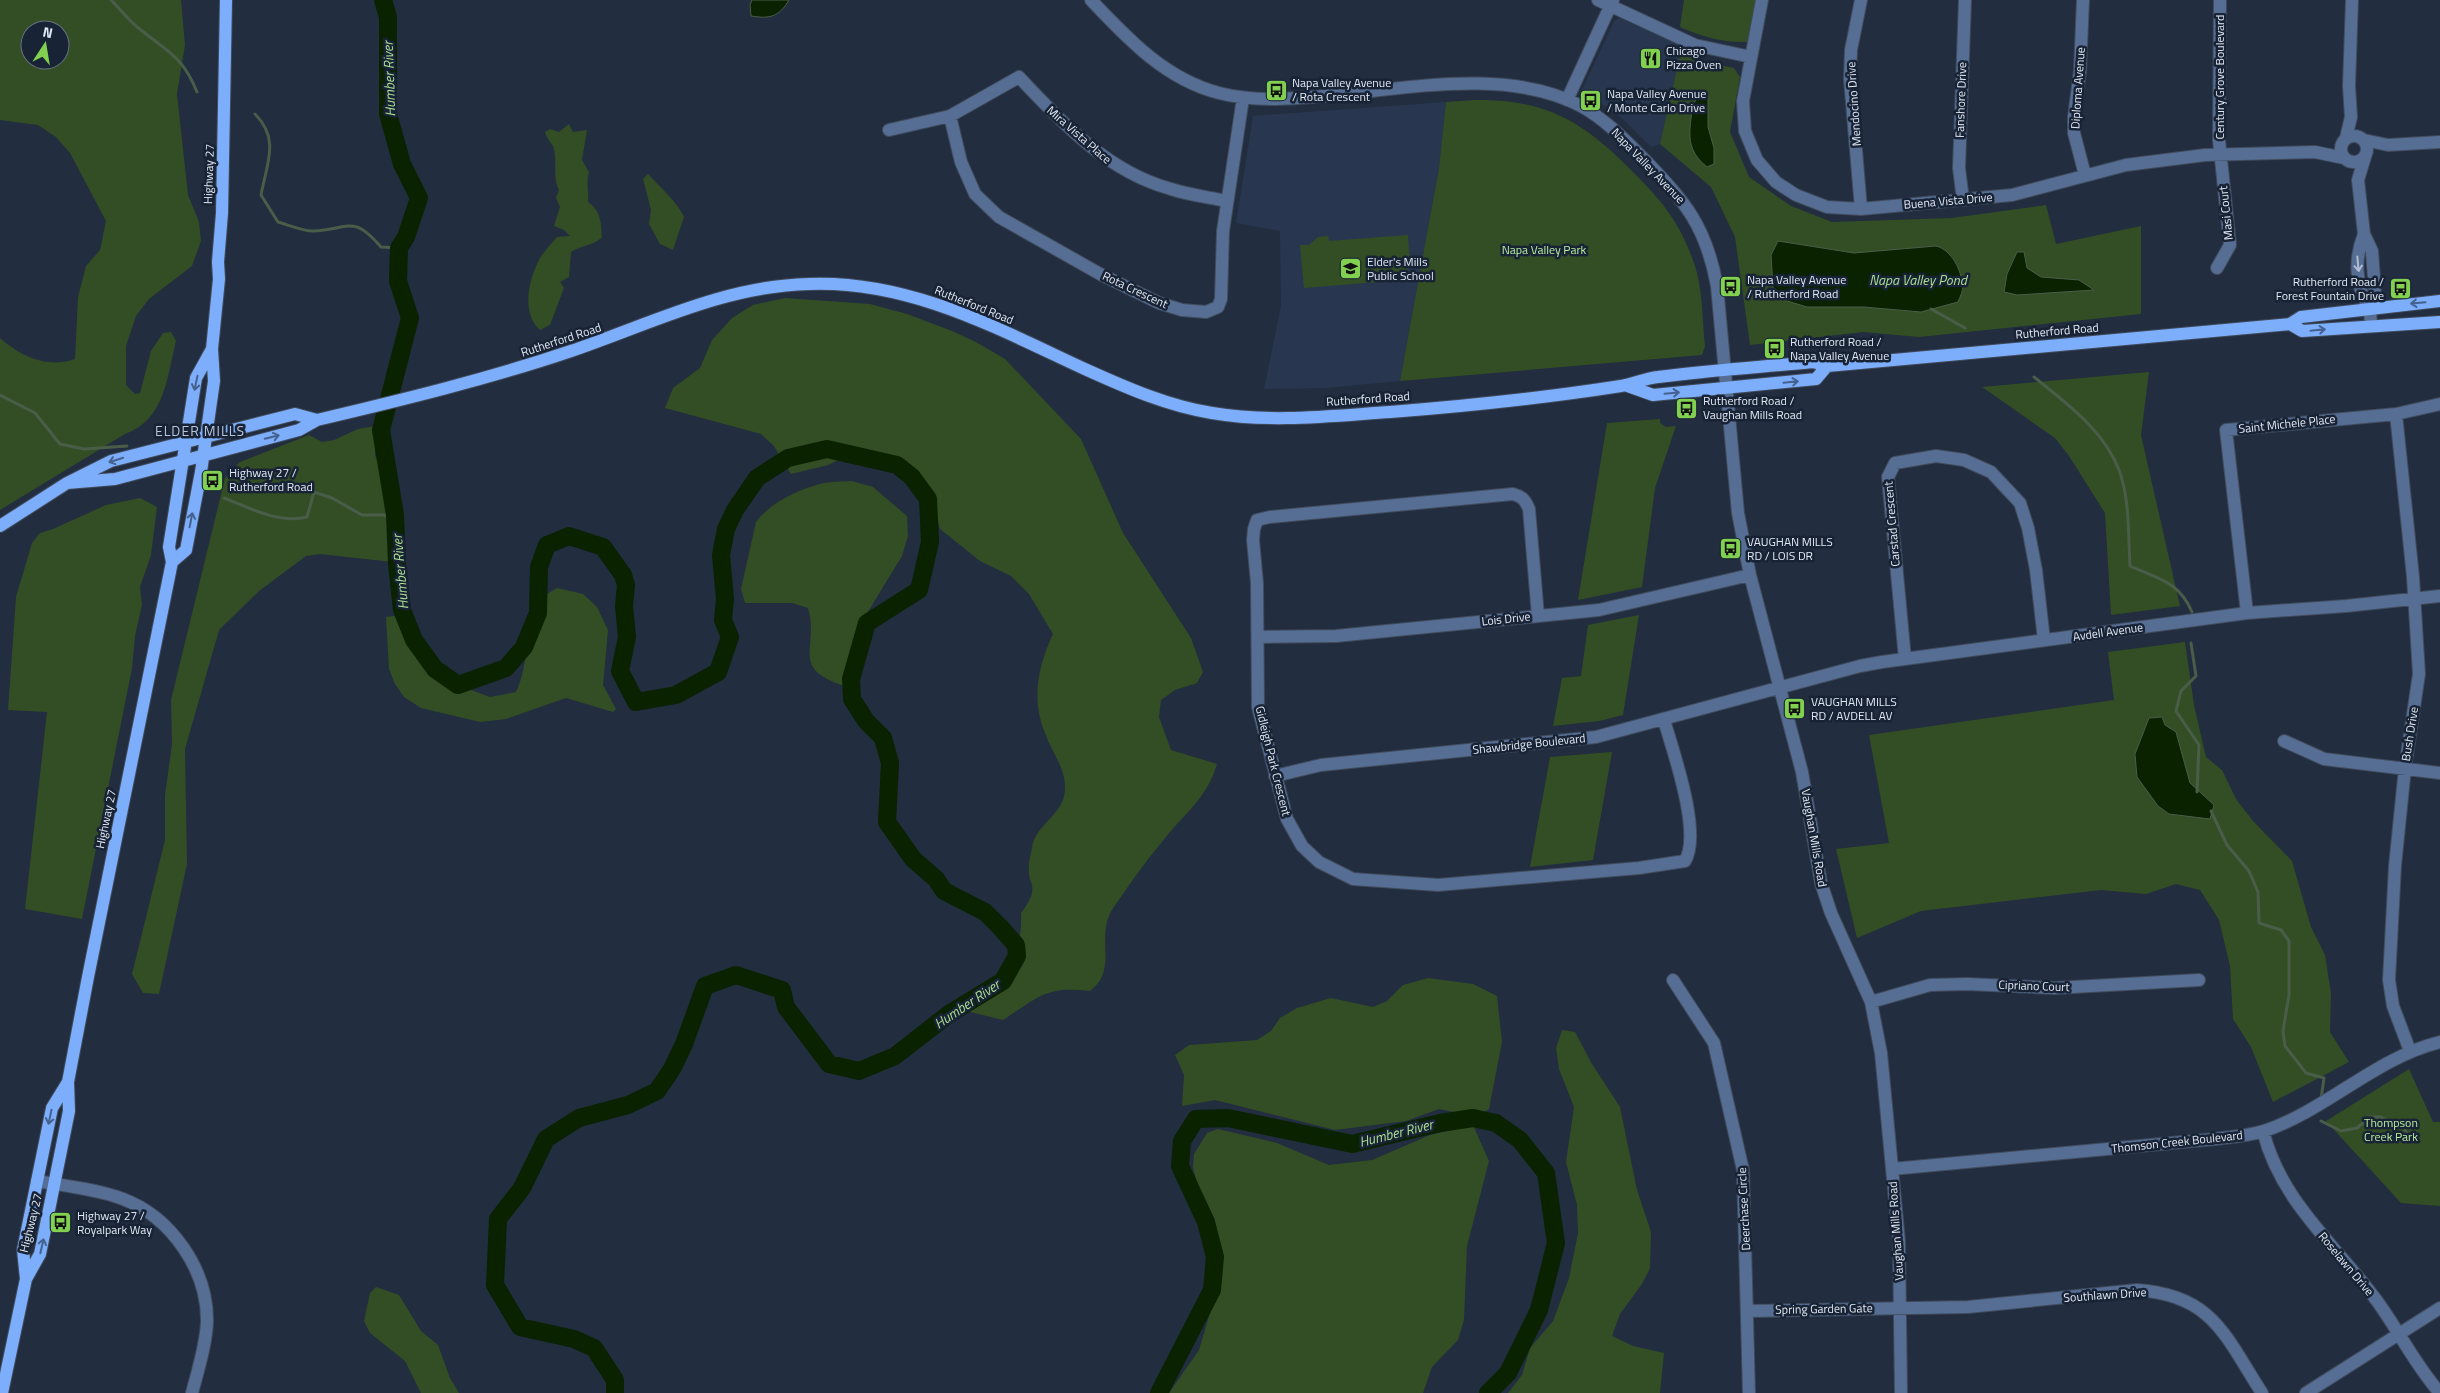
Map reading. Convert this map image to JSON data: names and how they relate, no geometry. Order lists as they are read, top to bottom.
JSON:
{
  "streets": {
    "main road": ["Highway 27", "Rutherford Road"],
    "street": [
      "Century Grove Boulevard",
      "Diploma Avenue",
      "Fanshore Drive",
      "Mendocino Drive",
      "Mira Vista Place",
      "Napa Valley Avenue",
      "Buena Vista Drive",
      "Masi Court",
      "Rota Crescent",
      "Saint Michele Place",
      "Carstad Crescent",
      "Lois Drive",
      "Avdell Avenue",
      "Bush Drive",
      "Shawbridge Boulevard",
      "Gidleigh Park Crescent",
      "Vaughan Mills Road",
      "Cipriano Court",
      "Thomson Creek Boulevard",
      "Deerchase Circle",
      "Roselawn Drive",
      "Southlawn Drive",
      "Spring Garden Gate"
    ]
  },
  "crossings": [
    ["Century Grove Boulevard", "Buena Vista Drive"],
    ["Century Grove Boulevard", "Masi Court"],
    ["Diploma Avenue", "Buena Vista Drive"],
    ["Fanshore Drive", "Buena Vista Drive"],
    ["Mendocino Drive", "Buena Vista Drive"],
    ["Mira Vista Place", "Rota Crescent"],
    ["Napa Valley Avenue", "Rota Crescent"],
    ["Napa Valley Avenue", "Rutherford Road"],
    ["Napa Valley Avenue", "Vaughan Mills Road"],
    ["Highway 27", "Rutherford Road"],
    ["Buena Vista Drive", "Masi Court"],
    ["Rutherford Road", "Vaughan Mills Road"],
    ["Saint Michele Place", "Avdell Avenue"],
    ["Saint Michele Place", "Bush Drive"],
    ["Carstad Crescent", "Avdell Avenue"],
    ["Lois Drive", "Gidleigh Park Crescent"],
    ["Lois Drive", "Vaughan Mills Road"],
    ["Avdell Avenue", "Bush Drive"],
    ["Avdell Avenue", "Shawbridge Boulevard"],
    ["Avdell Avenue", "Vaughan Mills Road"],
    ["Bush Drive", "Thomson Creek Boulevard"],
    ["Shawbridge Boulevard", "Gidleigh Park Crescent"],
    ["Shawbridge Boulevard", "Vaughan Mills Road"],
    ["Vaughan Mills Road", "Cipriano Court"],
    ["Vaughan Mills Road", "Thomson Creek Boulevard"],
    ["Vaughan Mills Road", "Southlawn Drive"],
    ["Vaughan Mills Road", "Spring Garden Gate"],
    ["Thomson Creek Boulevard", "Roselawn Drive"],
    ["Deerchase Circle", "Spring Garden Gate"],
    ["Southlawn Drive", "Spring Garden Gate"]
  ],
  "districts": ["ELDER MILLS"],
  "water": ["Humber River", "Napa Valley Pond"],
  "parks": ["Napa Valley Park", "Thompson Creek Park"],
  "places": {
    "restaurant": ["Chicago Pizza Oven"],
    "bus stop": [
      "Napa Valley Avenue / Rota Crescent",
      "Napa Valley Avenue / Monte Carlo Drive",
      "Napa Valley Avenue / Rutherford Road",
      "Rutherford Road / Forest Fountain Drive",
      "Rutherford Road / Napa Valley Avenue",
      "Rutherford Road / Vaughan Mills Road",
      "Highway 27 / Rutherford Road",
      "VAUGHAN MILLS RD / LOIS DR",
      "VAUGHAN MILLS RD / AVDELL AV",
      "Highway 27 / Royalpark Way"
    ],
    "school or university": ["Elder's Mills Public School"]
  },
  "north": "top"
}
